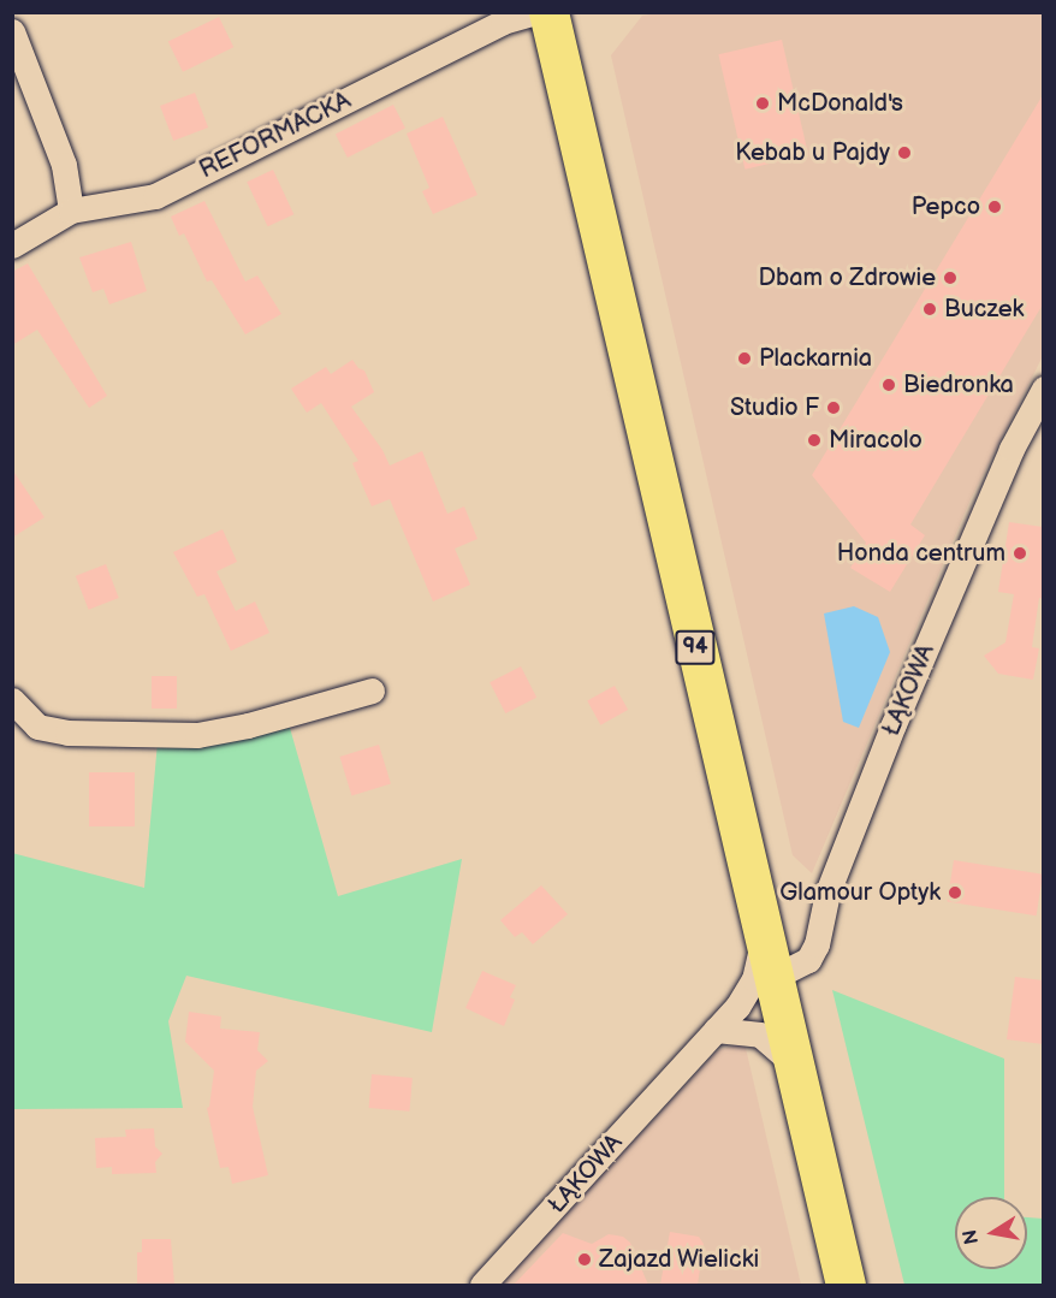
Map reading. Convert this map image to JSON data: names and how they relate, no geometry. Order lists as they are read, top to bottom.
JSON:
{
  "streets": {
    "main road": ["94"],
    "street": ["REFORMACKA", "ŁĄKOWA"]
  },
  "crossings": [
    ["94", "ŁĄKOWA"]
  ],
  "places": [
    "McDonald's",
    "Kebab u Pajdy",
    "Pepco",
    "Dbam o Zdrowie",
    "Buczek",
    "Plackarnia",
    "Biedronka",
    "Studio F",
    "Miracolo",
    "Honda centrum",
    "Glamour Optyk",
    "Zajazd Wielicki"
  ],
  "north": "left"
}
